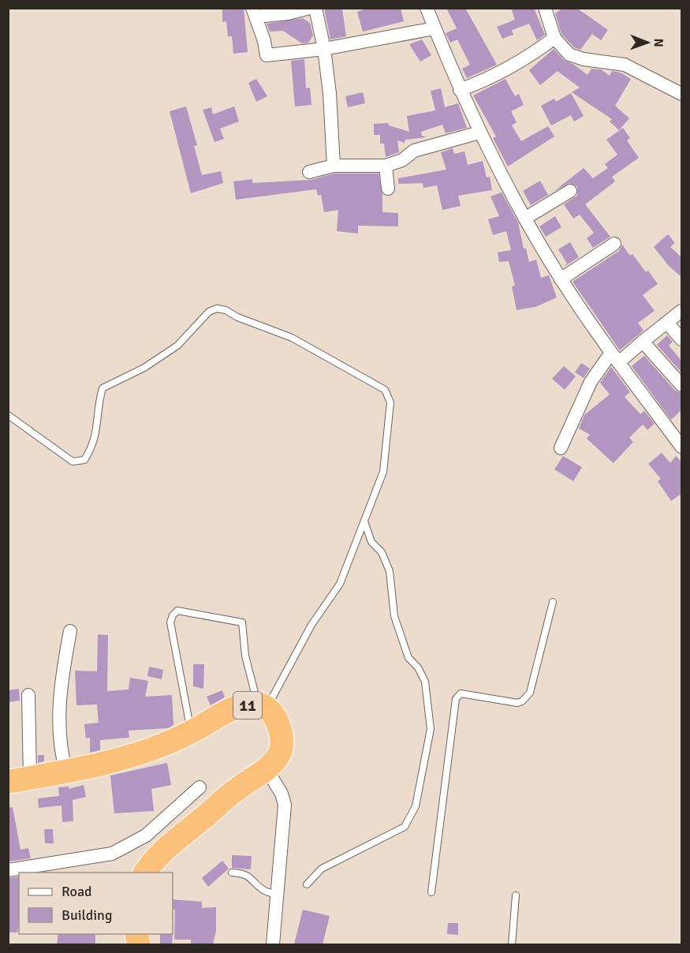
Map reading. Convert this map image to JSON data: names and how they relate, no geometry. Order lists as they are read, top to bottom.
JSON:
{
  "streets": {
    "highway": ["11"]
  },
  "legend": ["Road", "Building"],
  "north": "right"
}
